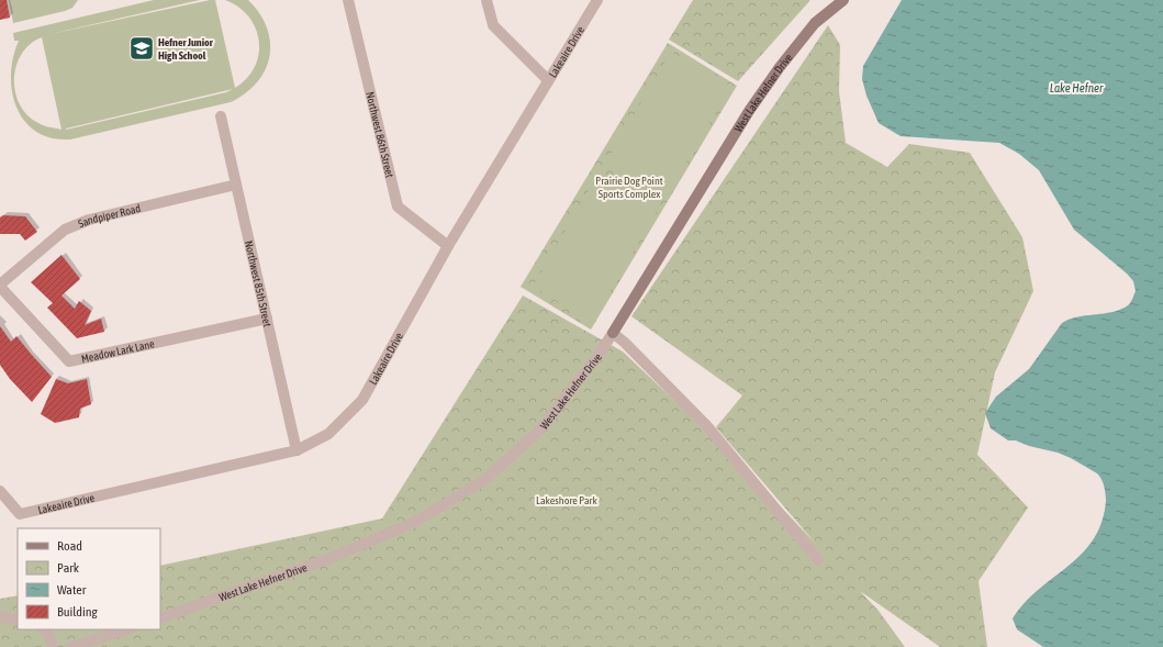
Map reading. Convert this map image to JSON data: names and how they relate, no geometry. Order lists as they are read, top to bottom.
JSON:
{
  "streets": {
    "street": [
      "Lakeaire Drive",
      "West Lake Hefner Drive",
      "Northwest 86th Street",
      "Sandpiper Road",
      "Northwest 85th Street",
      "Meadow Lark Lane"
    ]
  },
  "crossings": [
    ["Lakeaire Drive", "Northwest 86th Street"],
    ["Lakeaire Drive", "Northwest 85th Street"],
    ["Sandpiper Road", "Northwest 85th Street"],
    ["Sandpiper Road", "Meadow Lark Lane"],
    ["Northwest 85th Street", "Meadow Lark Lane"]
  ],
  "water": ["Lake Hefner"],
  "parks": ["Prairie Dog Point Sports Complex", "Lakeshore Park"],
  "places": {
    "school or university": ["Hefner Junior High School"]
  },
  "legend": [
    "Road",
    "Park",
    "Water",
    "Building"
  ]
}
